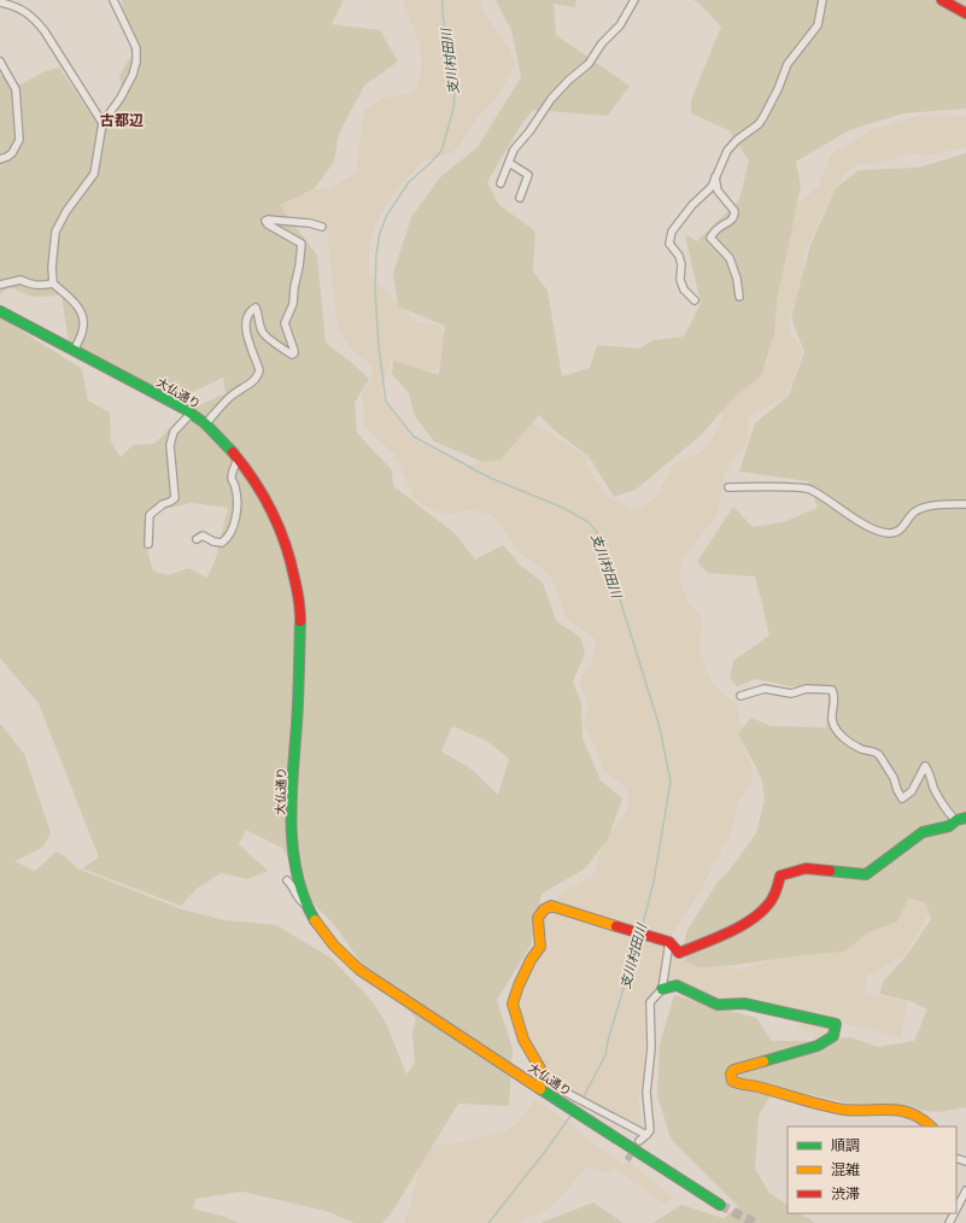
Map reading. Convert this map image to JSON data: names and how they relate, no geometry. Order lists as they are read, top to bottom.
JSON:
{
  "streets": {
    "street": ["大仏通り"]
  },
  "districts": ["古都辺"],
  "water": ["支川村田川"],
  "legend": ["順調", "混雑", "渋滞"]
}
